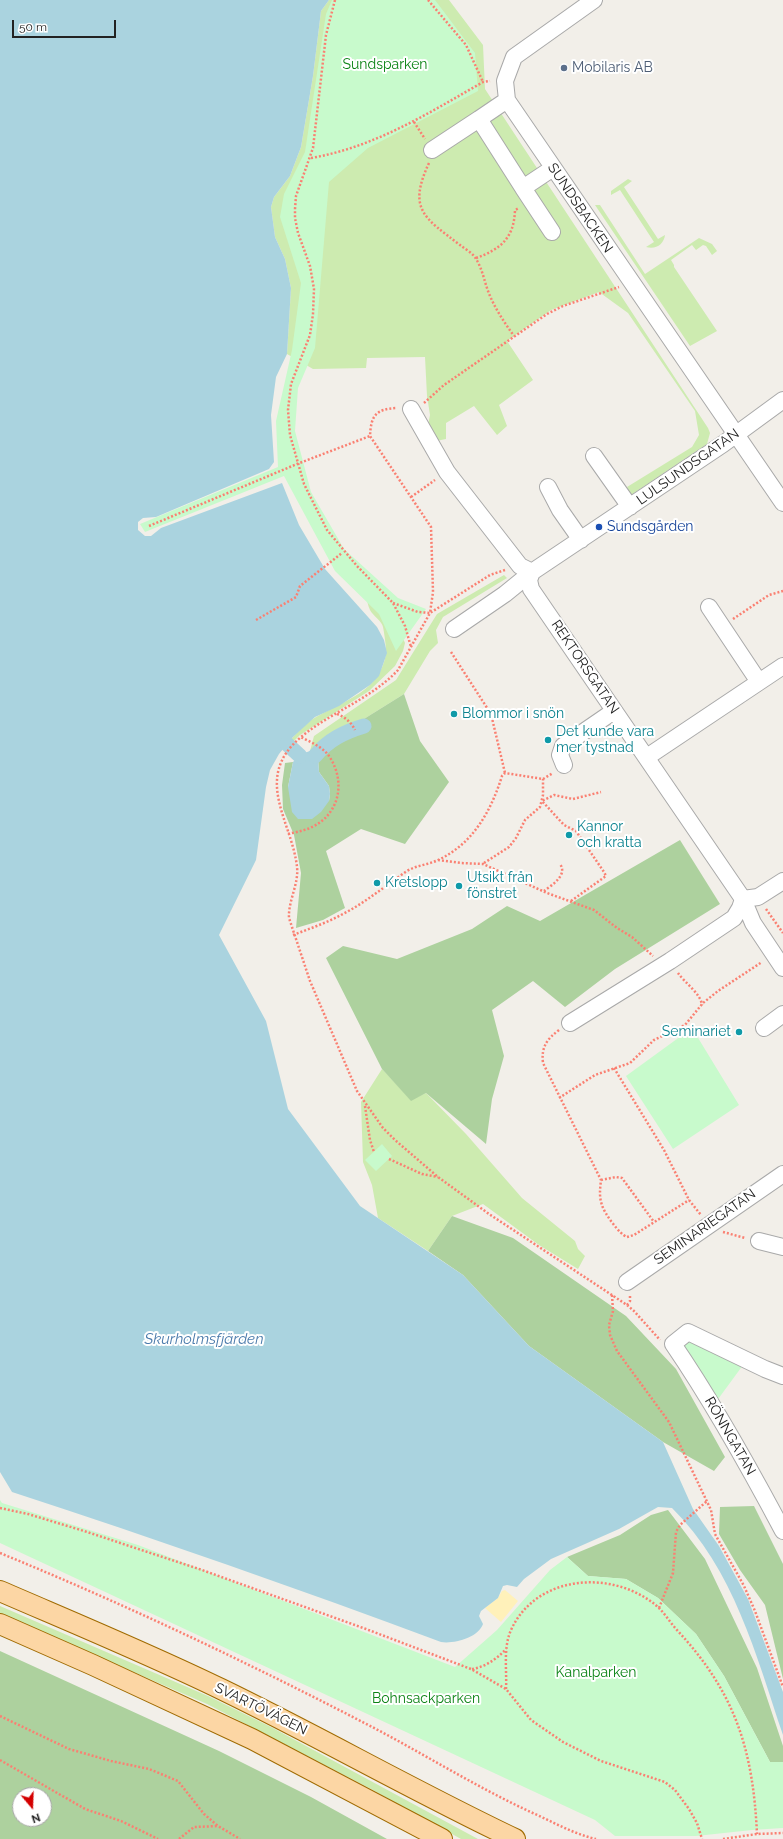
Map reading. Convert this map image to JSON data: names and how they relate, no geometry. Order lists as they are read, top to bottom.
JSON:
{
  "streets": {
    "main road": ["SVARTÖVÄGEN"],
    "street": [
      "SUNDSBACKEN",
      "LULSUNDSGATAN",
      "REKTORSGATAN",
      "SEMINARIEGATAN",
      "RÖNNGATAN"
    ]
  },
  "crossings": [
    ["SUNDSBACKEN", "LULSUNDSGATAN"],
    ["LULSUNDSGATAN", "REKTORSGATAN"]
  ],
  "water": ["Skurholmsfjärden"],
  "parks": ["Sundsparken", "Kanalparken", "Bohnsackparken"],
  "places": [
    "Mobilaris AB",
    "Sundsgården",
    "Blommor i snön",
    "Det kunde vara mer tystnad",
    "Kannor och kratta",
    "Kretslopp",
    "Utsikt från fönstret",
    "Seminariet"
  ],
  "scale_bar": "50 m",
  "north": "bottom"
}
